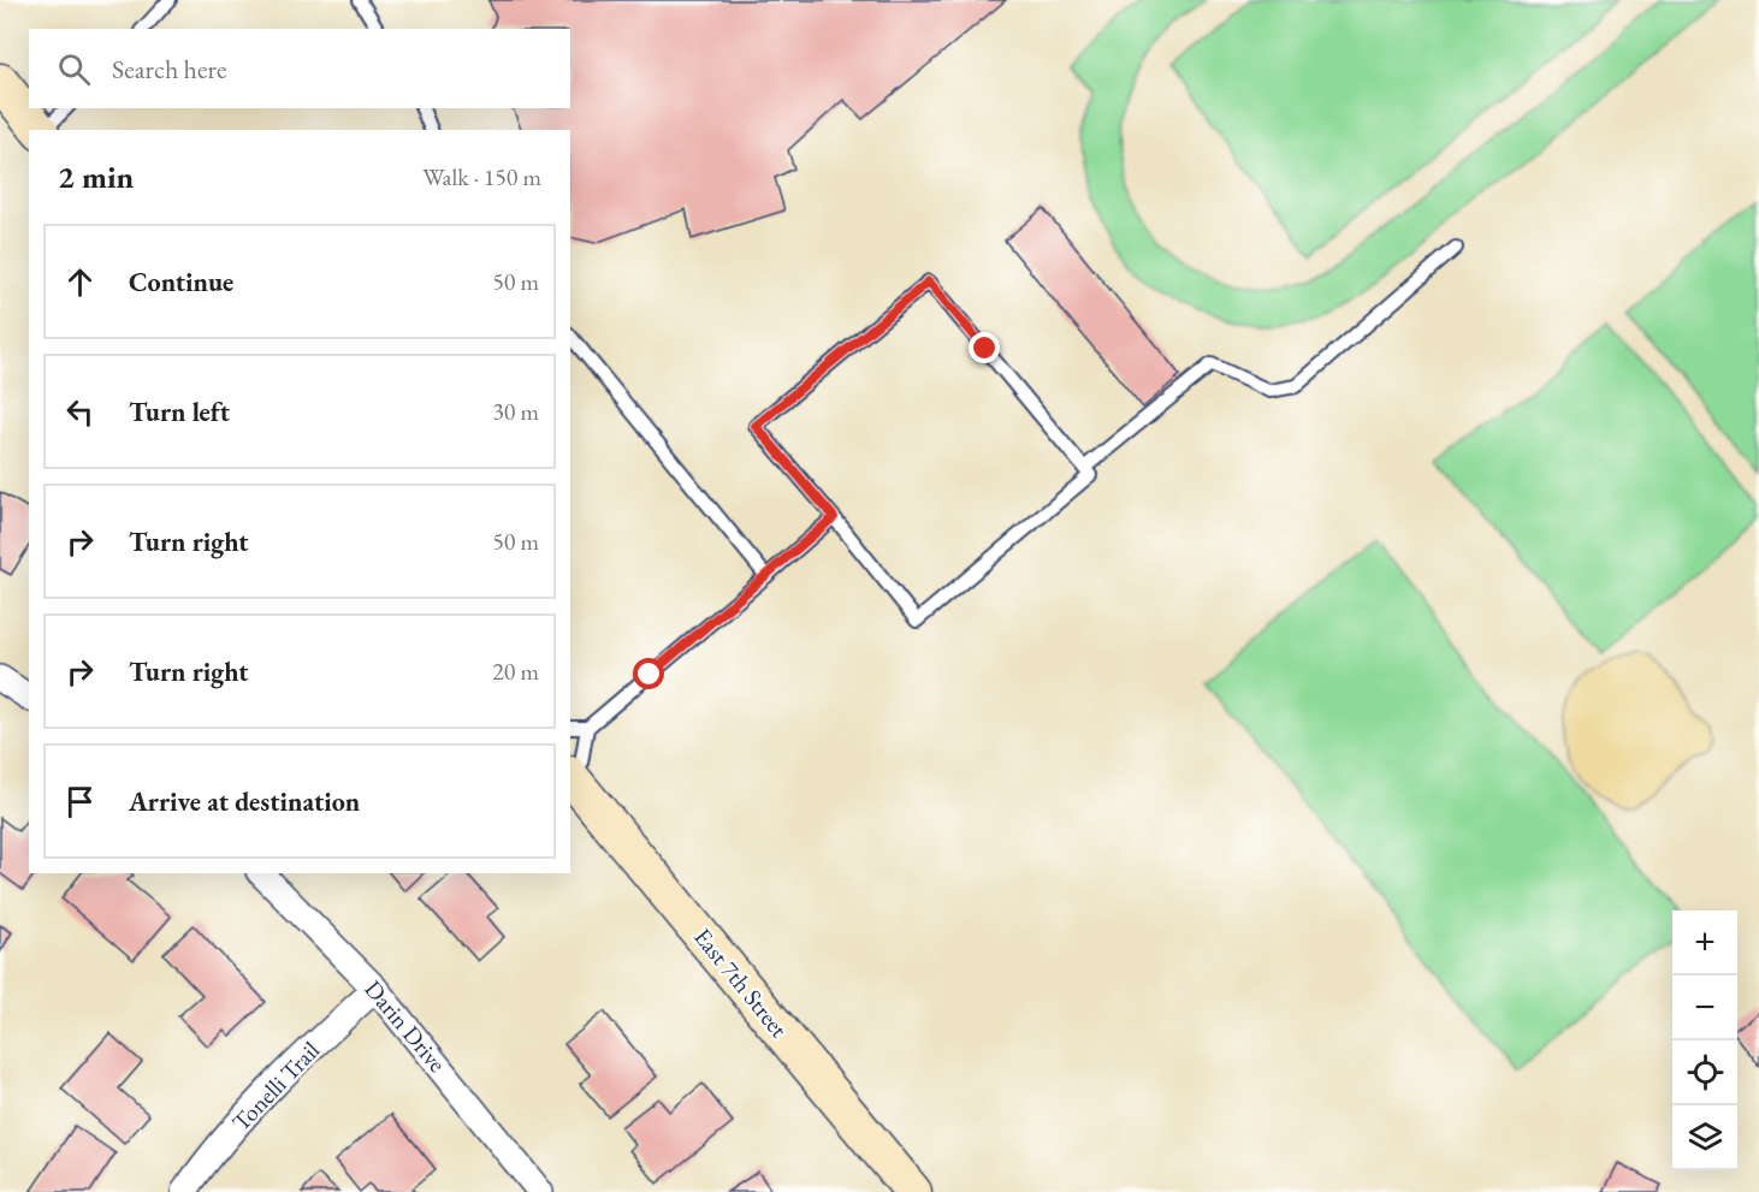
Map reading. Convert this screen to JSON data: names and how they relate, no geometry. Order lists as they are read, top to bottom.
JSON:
{
  "streets": {
    "street": ["East 7th Street", "Darin Drive", "Tonelli Trail"]
  },
  "crossings": [
    ["Darin Drive", "Tonelli Trail"]
  ],
  "page": {
    "search": "Search here",
    "heading": ["2 min", "Walk · 150 m"],
    "list": [
      ["Continue", "50 m"],
      ["Turn left", "30 m"],
      ["Turn right", "50 m"],
      ["Turn right", "20 m"],
      "Arrive at destination"
    ],
    "map_buttons": ["+", "−"]
  }
}
